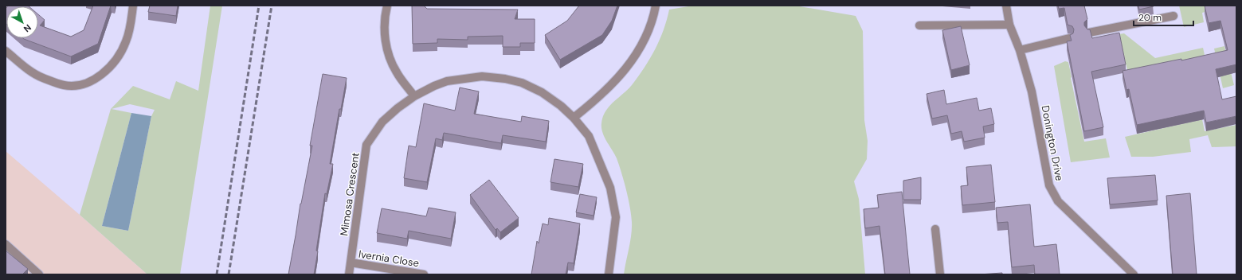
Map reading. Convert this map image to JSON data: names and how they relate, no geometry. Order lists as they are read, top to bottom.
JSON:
{
  "streets": {
    "street": ["Donington Drive", "Mimosa Crescent", "Ivernia Close"]
  },
  "crossings": [
    ["Mimosa Crescent", "Ivernia Close"]
  ],
  "scale_bar": "20 m",
  "north": "bottom right"
}
